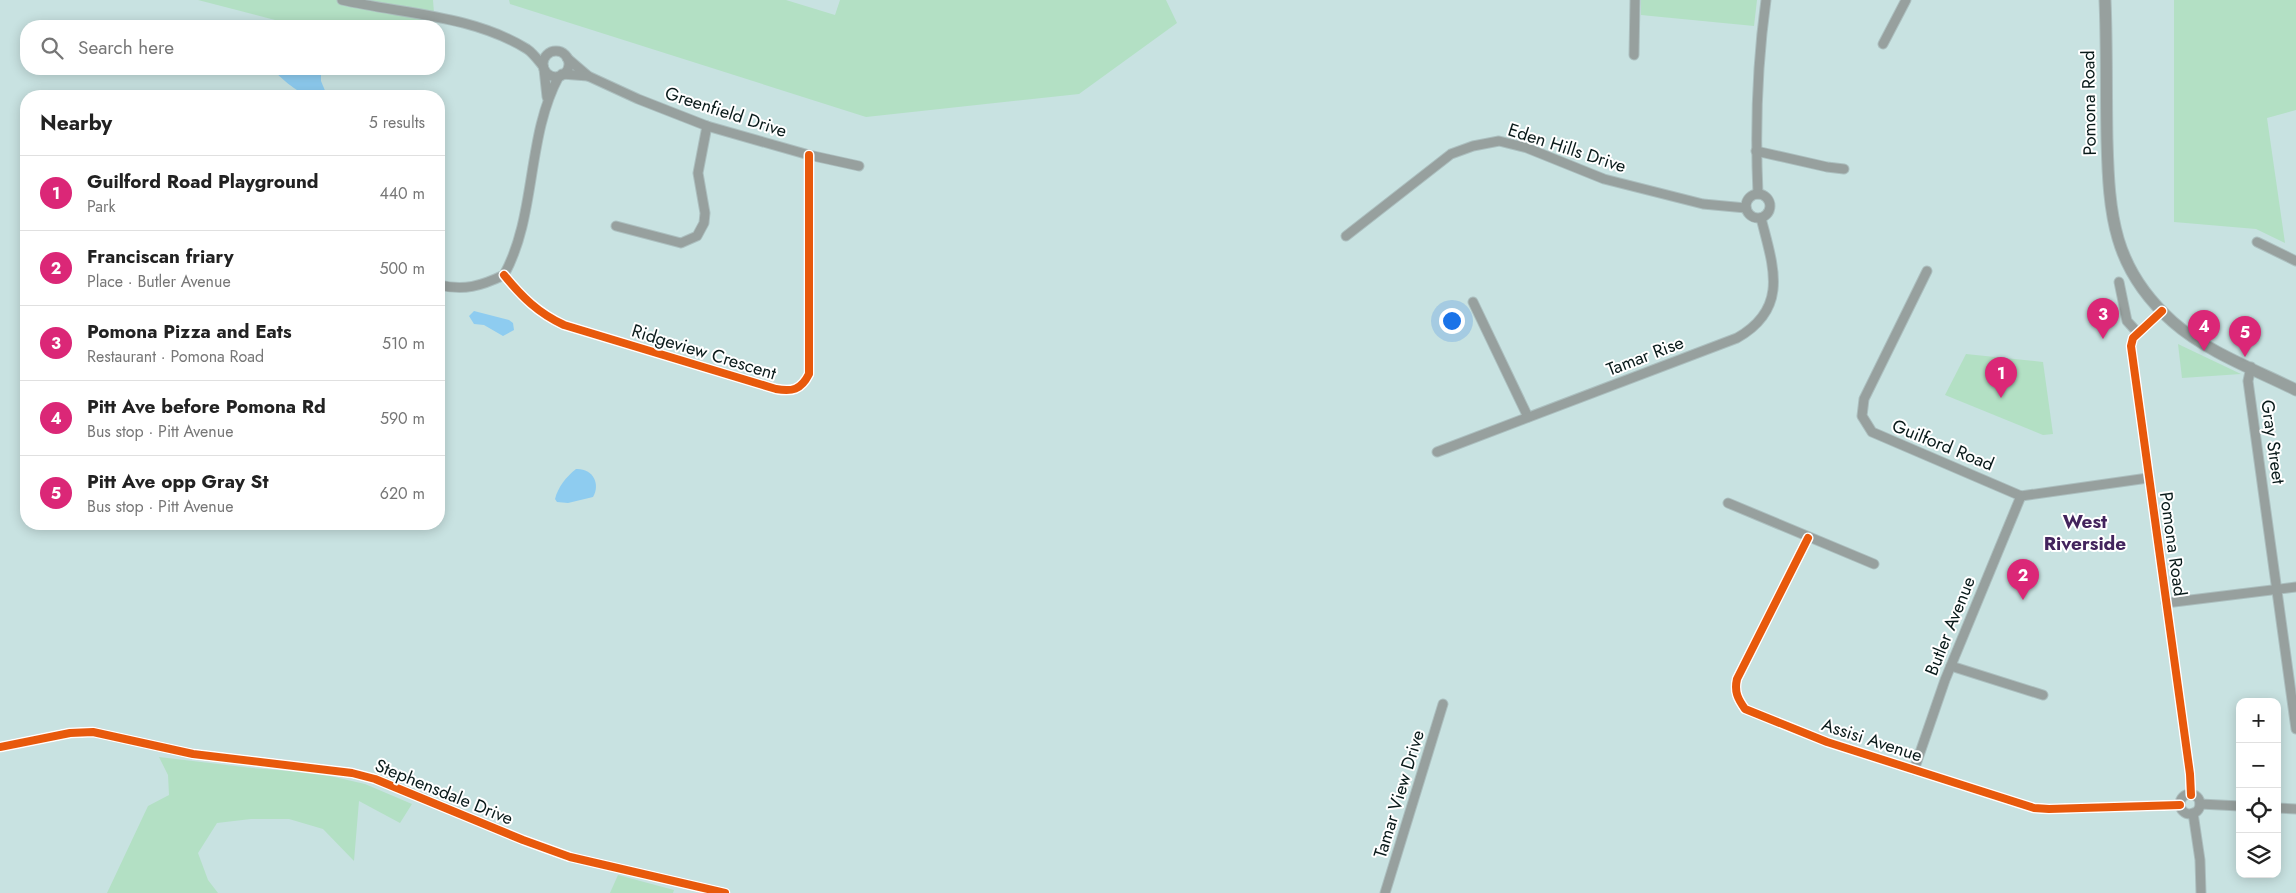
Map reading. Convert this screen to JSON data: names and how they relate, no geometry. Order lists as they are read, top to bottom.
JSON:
{
  "streets": {
    "street": [
      "Pomona Road",
      "Greenfield Drive",
      "Eden Hills Drive",
      "Ridgeview Crescent",
      "Tamar Rise",
      "Gray Street",
      "Guilford Road",
      "Butler Avenue",
      "Assisi Avenue",
      "Stephensdale Drive",
      "Tamar View Drive"
    ]
  },
  "crossings": [
    ["Pomona Road", "Gray Street"],
    ["Pomona Road", "Assisi Avenue"],
    ["Greenfield Drive", "Ridgeview Crescent"],
    ["Eden Hills Drive", "Tamar Rise"],
    ["Guilford Road", "Butler Avenue"],
    ["Butler Avenue", "Assisi Avenue"]
  ],
  "districts": ["West Riverside"],
  "page": {
    "search": "Search here",
    "heading": ["Nearby", "5 results"],
    "list": [
      {
        "mark": "1",
        "name": "Guilford Road Playground",
        "note": "Park",
        "value": "440 m"
      },
      {
        "mark": "2",
        "name": "Franciscan friary",
        "note": "Place · Butler Avenue",
        "value": "500 m"
      },
      {
        "mark": "3",
        "name": "Pomona Pizza and Eats",
        "note": "Restaurant · Pomona Road",
        "value": "510 m"
      },
      {
        "mark": "4",
        "name": "Pitt Ave before Pomona Rd",
        "note": "Bus stop · Pitt Avenue",
        "value": "590 m"
      },
      {
        "mark": "5",
        "name": "Pitt Ave opp Gray St",
        "note": "Bus stop · Pitt Avenue",
        "value": "620 m"
      }
    ],
    "pins": [
      "3",
      "4",
      "5",
      "1",
      "2"
    ],
    "map_buttons": ["+", "−"]
  }
}
